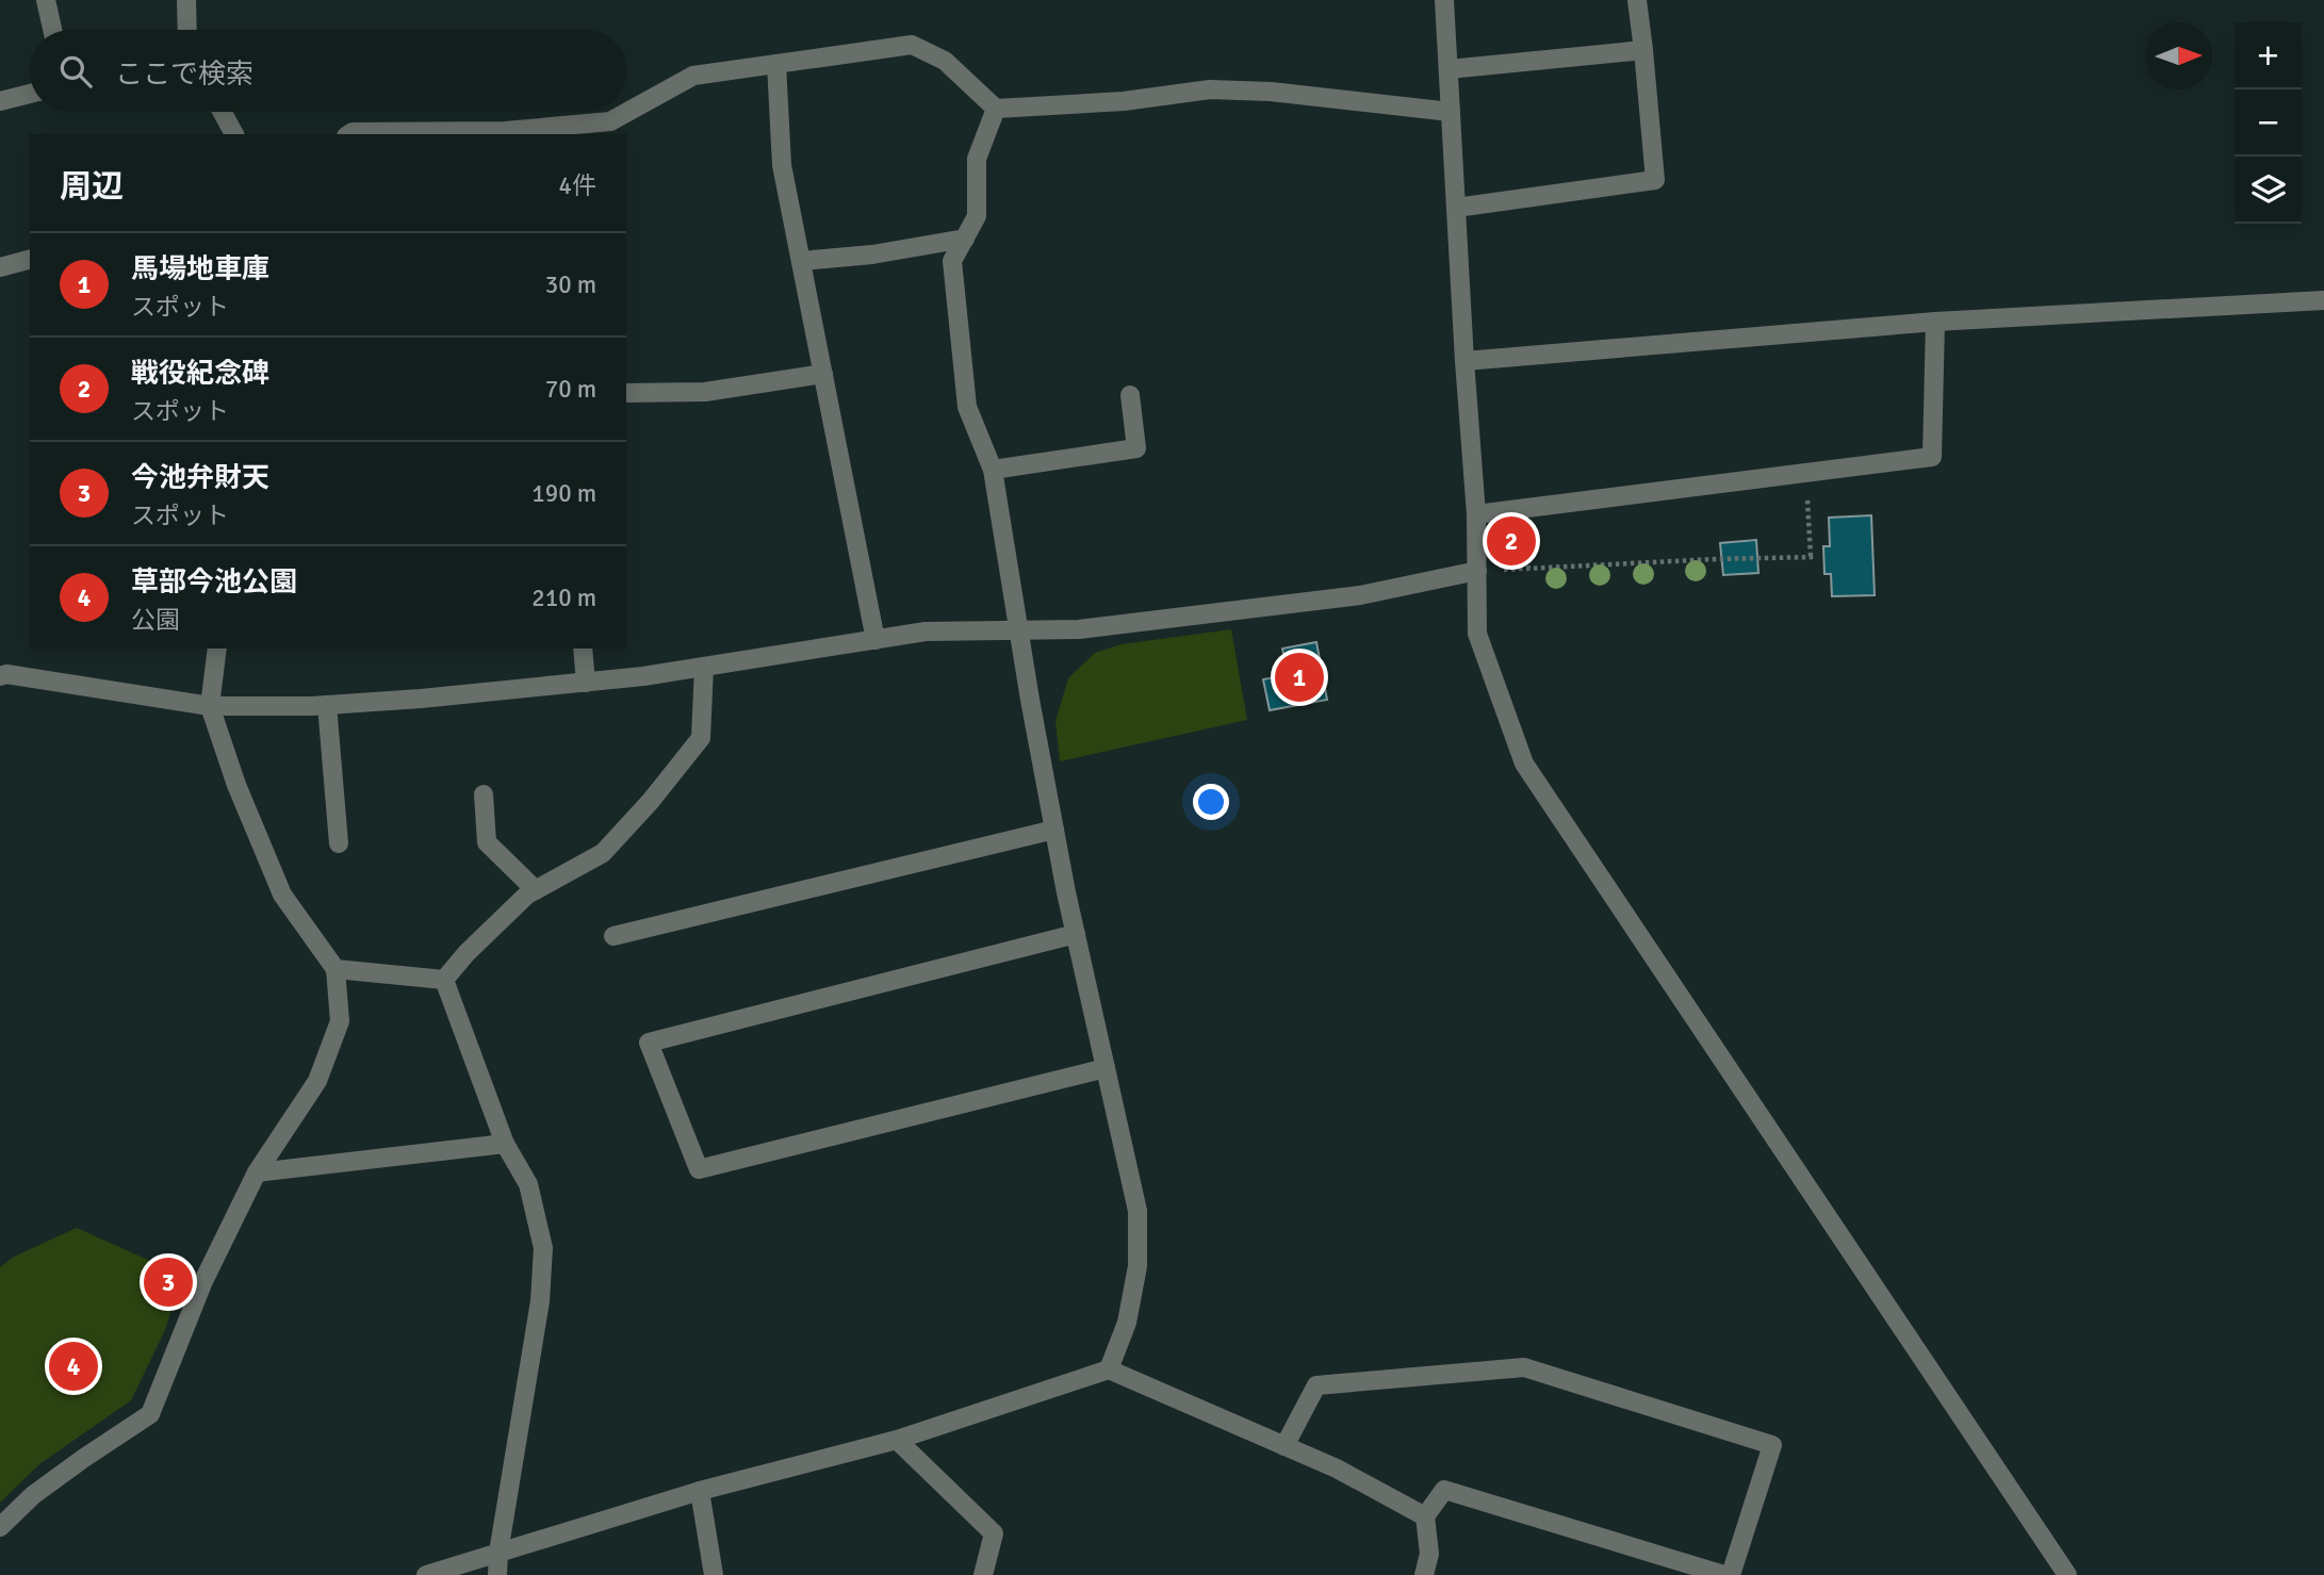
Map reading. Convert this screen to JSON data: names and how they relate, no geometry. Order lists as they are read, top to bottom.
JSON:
{
  "north": "right",
  "page": {
    "map_buttons": ["+", "−"],
    "search": "ここで検索",
    "heading": ["周辺", "4件"],
    "list": [
      {
        "mark": "1",
        "name": "馬場地車庫",
        "note": "スポット",
        "value": "30 m"
      },
      {
        "mark": "2",
        "name": "戦役紀念碑",
        "note": "スポット",
        "value": "70 m"
      },
      {
        "mark": "3",
        "name": "今池弁財天",
        "note": "スポット",
        "value": "190 m"
      },
      {
        "mark": "4",
        "name": "草部今池公園",
        "note": "公園",
        "value": "210 m"
      }
    ],
    "pins": [
      "2",
      "1",
      "3",
      "4"
    ]
  }
}
